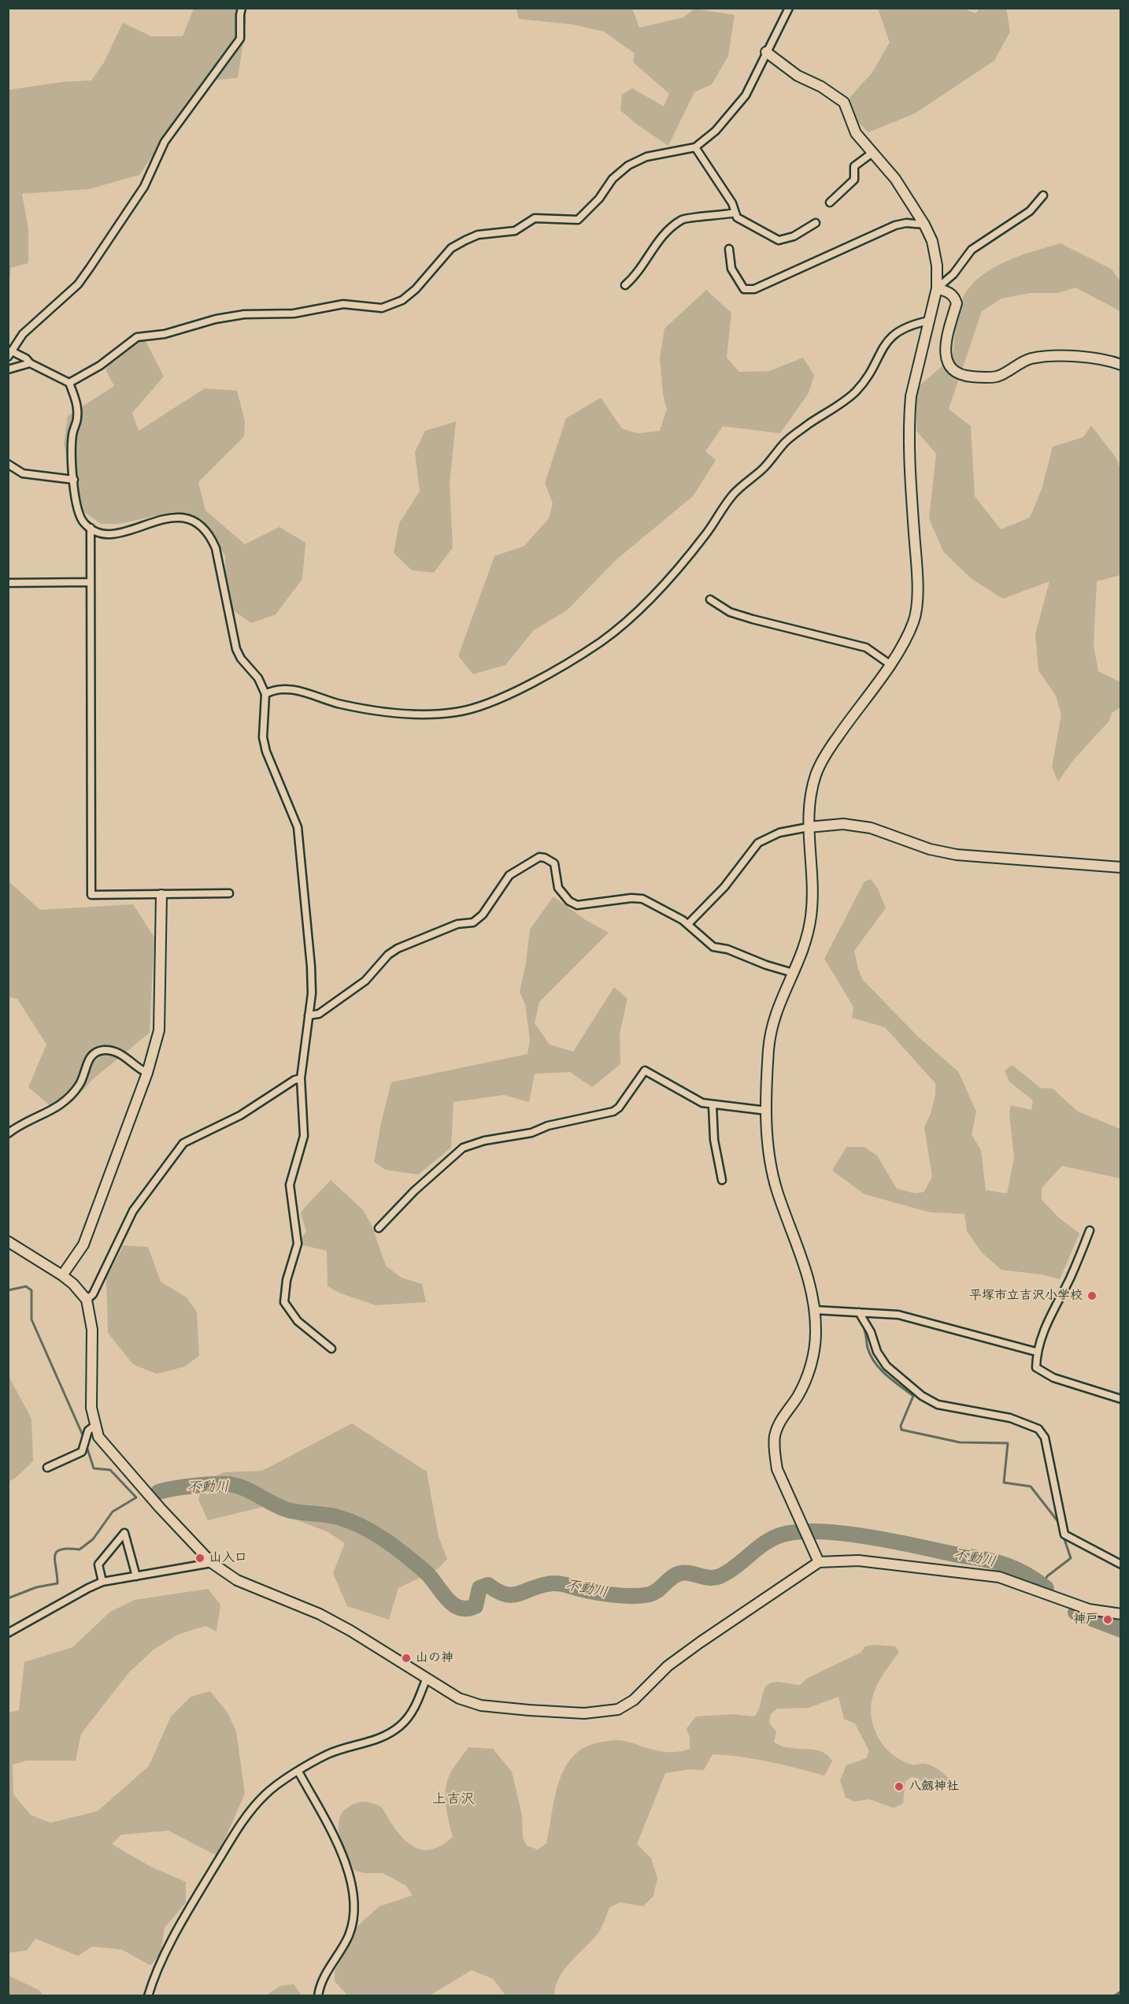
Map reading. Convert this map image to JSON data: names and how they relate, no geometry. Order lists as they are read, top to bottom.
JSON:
{
  "districts": ["上吉沢"],
  "water": ["不動川"],
  "places": [
    "平塚市立吉沢小学校",
    "山入口",
    "神戸",
    "山の神",
    "八劔神社"
  ]
}
